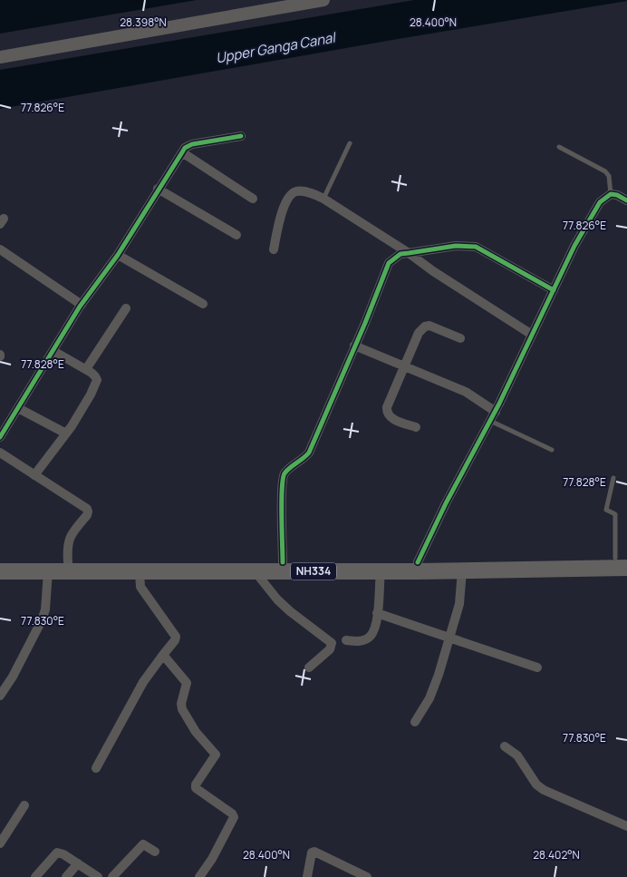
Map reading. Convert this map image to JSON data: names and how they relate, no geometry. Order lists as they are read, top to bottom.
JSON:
{
  "streets": {
    "highway": ["NH334"]
  },
  "water": ["Upper Ganga Canal"],
  "coordinates": [
    "28.398°N",
    "28.400°N",
    "77.826°E",
    "77.828°E",
    "77.830°E",
    "28.402°N"
  ]
}
